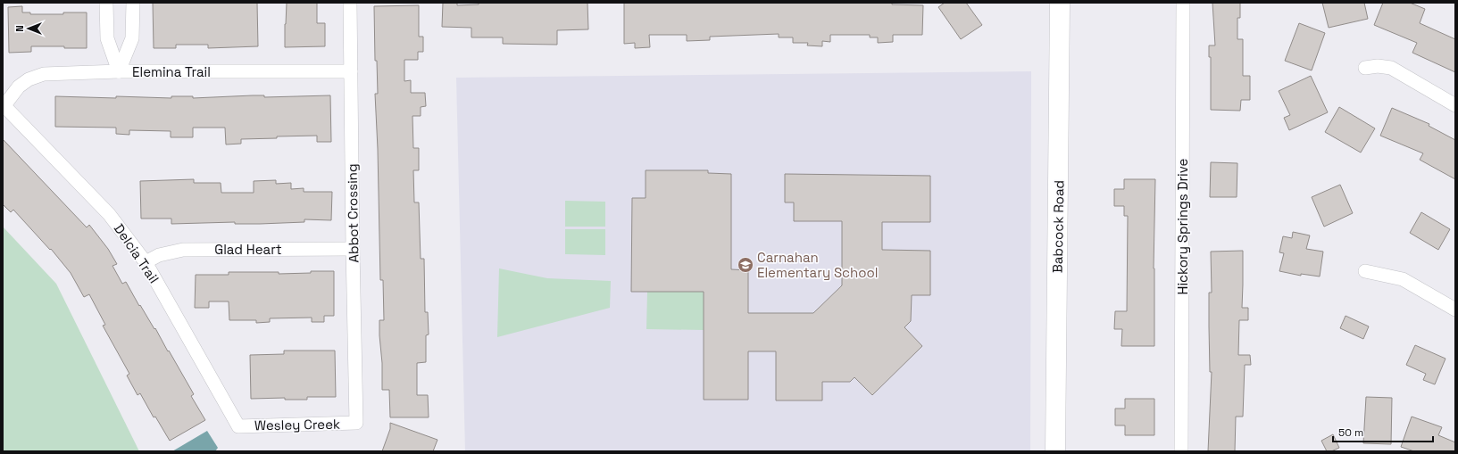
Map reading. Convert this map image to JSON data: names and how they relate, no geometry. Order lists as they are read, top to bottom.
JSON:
{
  "streets": {
    "main road": ["Babcock Road"],
    "street": [
      "Elemina Trail",
      "Abbot Crossing",
      "Hickory Springs Drive",
      "Glad Heart",
      "Delcia Trail",
      "Wesley Creek"
    ]
  },
  "crossings": [
    ["Elemina Trail", "Abbot Crossing"],
    ["Elemina Trail", "Delcia Trail"],
    ["Abbot Crossing", "Glad Heart"],
    ["Abbot Crossing", "Wesley Creek"],
    ["Glad Heart", "Delcia Trail"],
    ["Delcia Trail", "Wesley Creek"]
  ],
  "places": {
    "school or university": ["Carnahan Elementary School"]
  },
  "scale_bar": "50 m",
  "north": "left"
}
